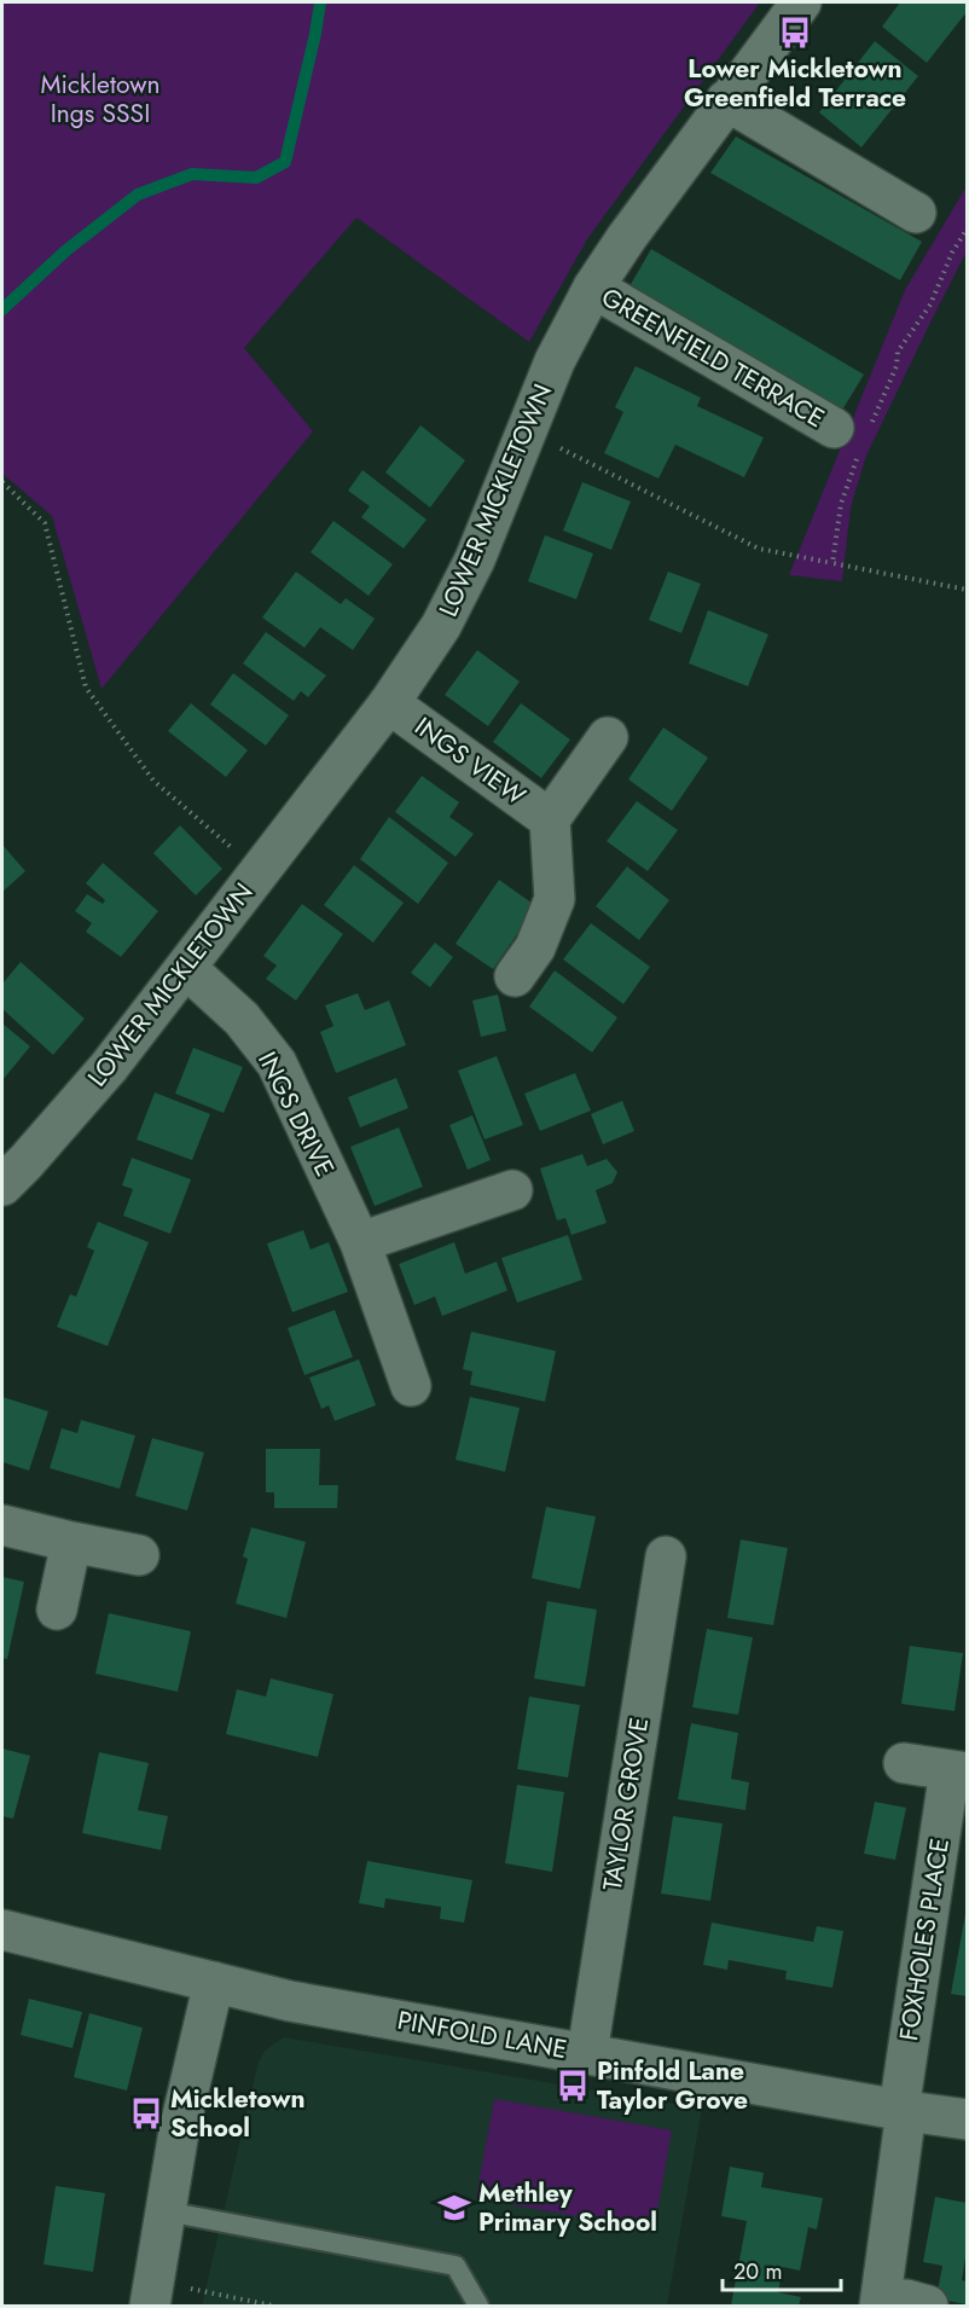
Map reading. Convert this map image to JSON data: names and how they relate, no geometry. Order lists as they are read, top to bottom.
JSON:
{
  "streets": {
    "street": [
      "GREENFIELD TERRACE",
      "LOWER MICKLETOWN",
      "INGS VIEW",
      "INGS DRIVE",
      "TAYLOR GROVE",
      "FOXHOLES PLACE",
      "PINFOLD LANE"
    ]
  },
  "crossings": [
    ["GREENFIELD TERRACE", "LOWER MICKLETOWN"],
    ["LOWER MICKLETOWN", "INGS VIEW"],
    ["LOWER MICKLETOWN", "INGS DRIVE"],
    ["TAYLOR GROVE", "PINFOLD LANE"],
    ["FOXHOLES PLACE", "PINFOLD LANE"]
  ],
  "parks": ["Mickletown Ings SSSI"],
  "places": {
    "bus stop": ["Lower Mickletown Greenfield Terrace", "Pinfold Lane Taylor Grove", "Mickletown School"],
    "school or university": ["Methley Primary School"]
  },
  "scale_bar": "20 m"
}
